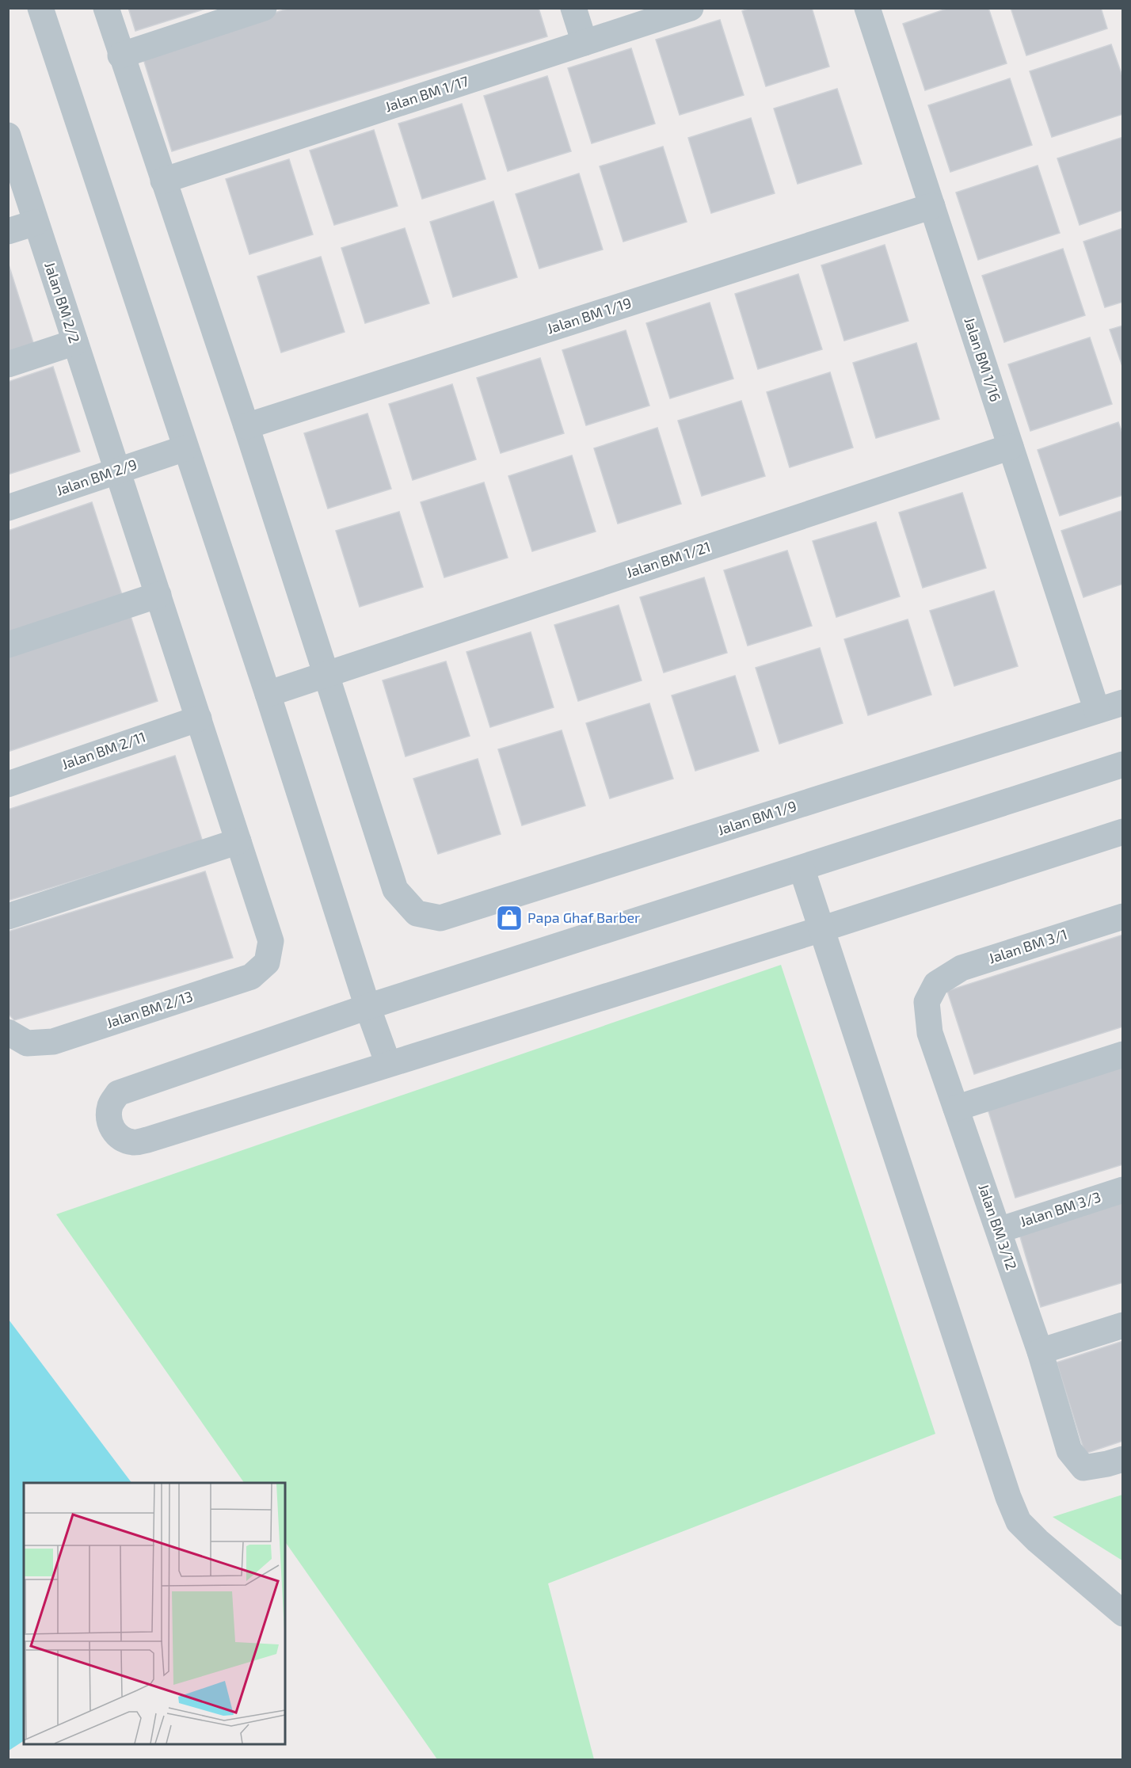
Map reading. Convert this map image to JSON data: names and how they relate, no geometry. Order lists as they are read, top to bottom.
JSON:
{
  "streets": {
    "street": [
      "Jalan BM 1/17",
      "Jalan BM 2/2",
      "Jalan BM 1/19",
      "Jalan BM 1/16",
      "Jalan BM 2/9",
      "Jalan BM 1/21",
      "Jalan BM 2/11",
      "Jalan BM 1/9",
      "Jalan BM 3/1",
      "Jalan BM 2/13",
      "Jalan BM 3/3",
      "Jalan BM 3/12"
    ]
  },
  "crossings": [
    ["Jalan BM 2/2", "Jalan BM 2/9"],
    ["Jalan BM 2/2", "Jalan BM 2/11"],
    ["Jalan BM 2/2", "Jalan BM 2/13"],
    ["Jalan BM 1/19", "Jalan BM 1/16"],
    ["Jalan BM 1/16", "Jalan BM 1/21"],
    ["Jalan BM 1/16", "Jalan BM 1/9"],
    ["Jalan BM 1/21", "Jalan BM 1/9"],
    ["Jalan BM 3/1", "Jalan BM 3/12"],
    ["Jalan BM 3/3", "Jalan BM 3/12"]
  ],
  "places": {
    "shop": ["Papa Ghaf Barber"]
  }
}
